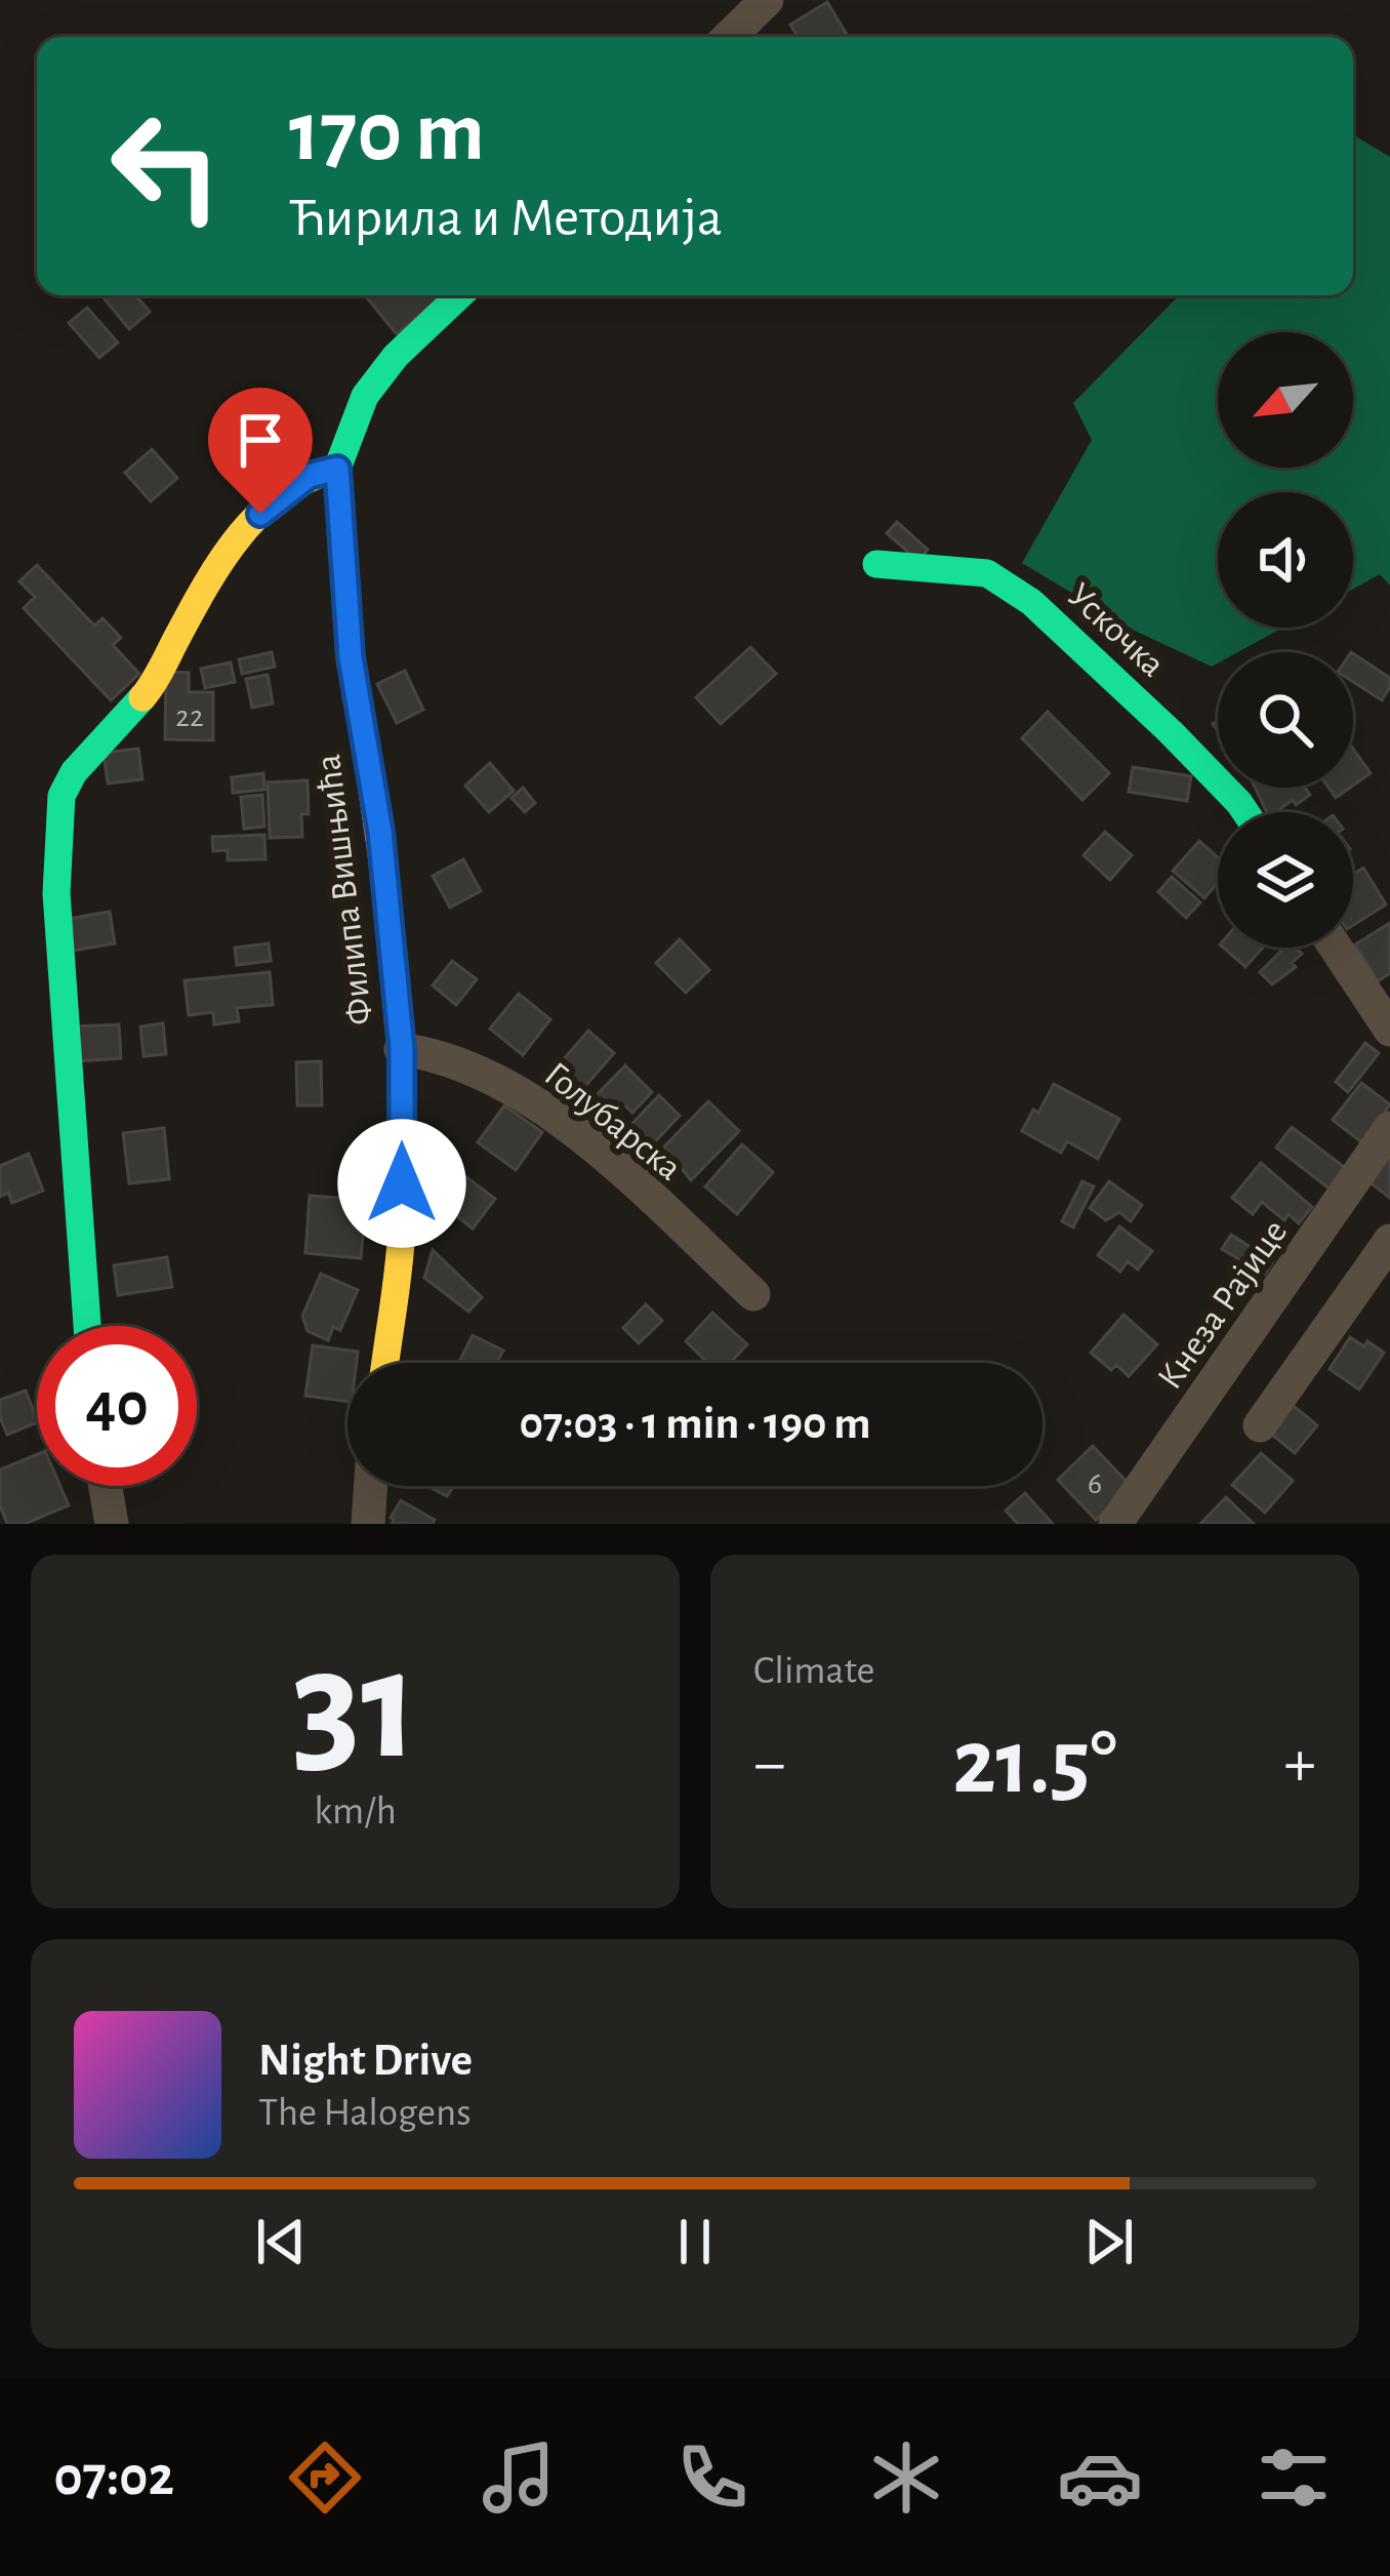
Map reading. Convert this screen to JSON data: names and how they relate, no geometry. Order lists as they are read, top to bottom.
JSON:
{
  "streets": {
    "street": [
      "Ускочка",
      "Филипа Вишњића",
      "Голубарска",
      "Кнеза Рајице"
    ]
  },
  "crossings": [
    ["Филипа Вишњића", "Голубарска"]
  ],
  "house_numbers": ["22", "6"],
  "north": "bottom left",
  "page": {
    "turn": ["170 m", "Ћирила и Методија"],
    "limit": "40",
    "trip": "07:03 · 1 min · 190 m",
    "tile": [
      ["31", "km/h"],
      "Climate"
    ],
    "heat": ["−", "21.5°", "+"],
    "song": ["Night Drive", "The Halogens"],
    "tabs": "07:02"
  }
}
